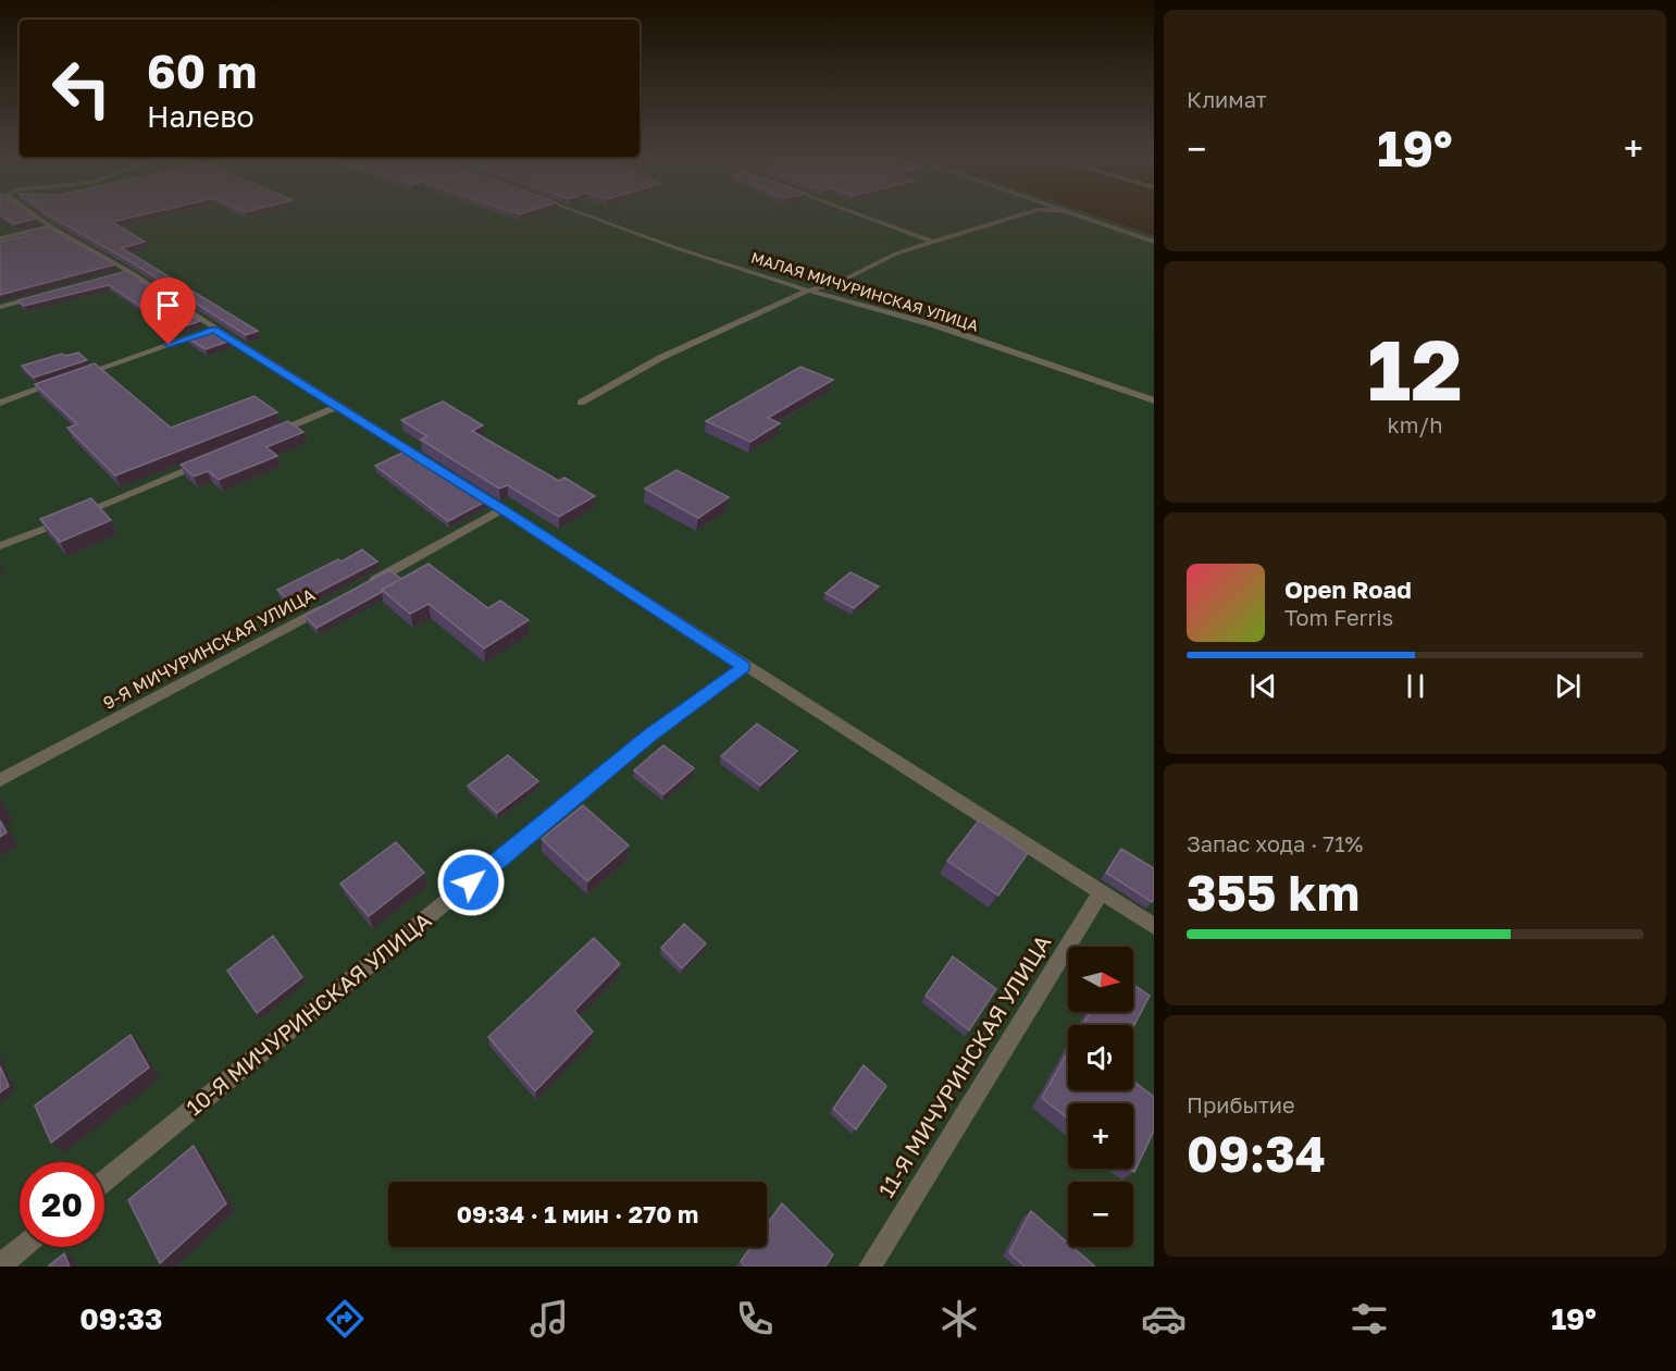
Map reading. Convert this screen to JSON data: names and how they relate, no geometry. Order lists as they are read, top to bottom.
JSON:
{
  "streets": {
    "lane": [
      "МАЛАЯ МИЧУРИНСКАЯ УЛИЦА",
      "9-Я МИЧУРИНСКАЯ УЛИЦА",
      "10-Я МИЧУРИНСКАЯ УЛИЦА",
      "11-Я МИЧУРИНСКАЯ УЛИЦА"
    ]
  },
  "north": "right",
  "page": {
    "tile": [
      "Климат",
      ["12", "km/h"],
      ["Запас хода · 71%", "355 km"],
      ["Прибытие", "09:34"]
    ],
    "turn": ["60 m", "Налево"],
    "heat": ["−", "19°", "+"],
    "song": ["Open Road", "Tom Ferris"],
    "map_buttons": ["+", "−"],
    "limit": "20",
    "trip": "09:34 · 1 мин · 270 m",
    "tabs": ["09:33", "19°"]
  }
}
